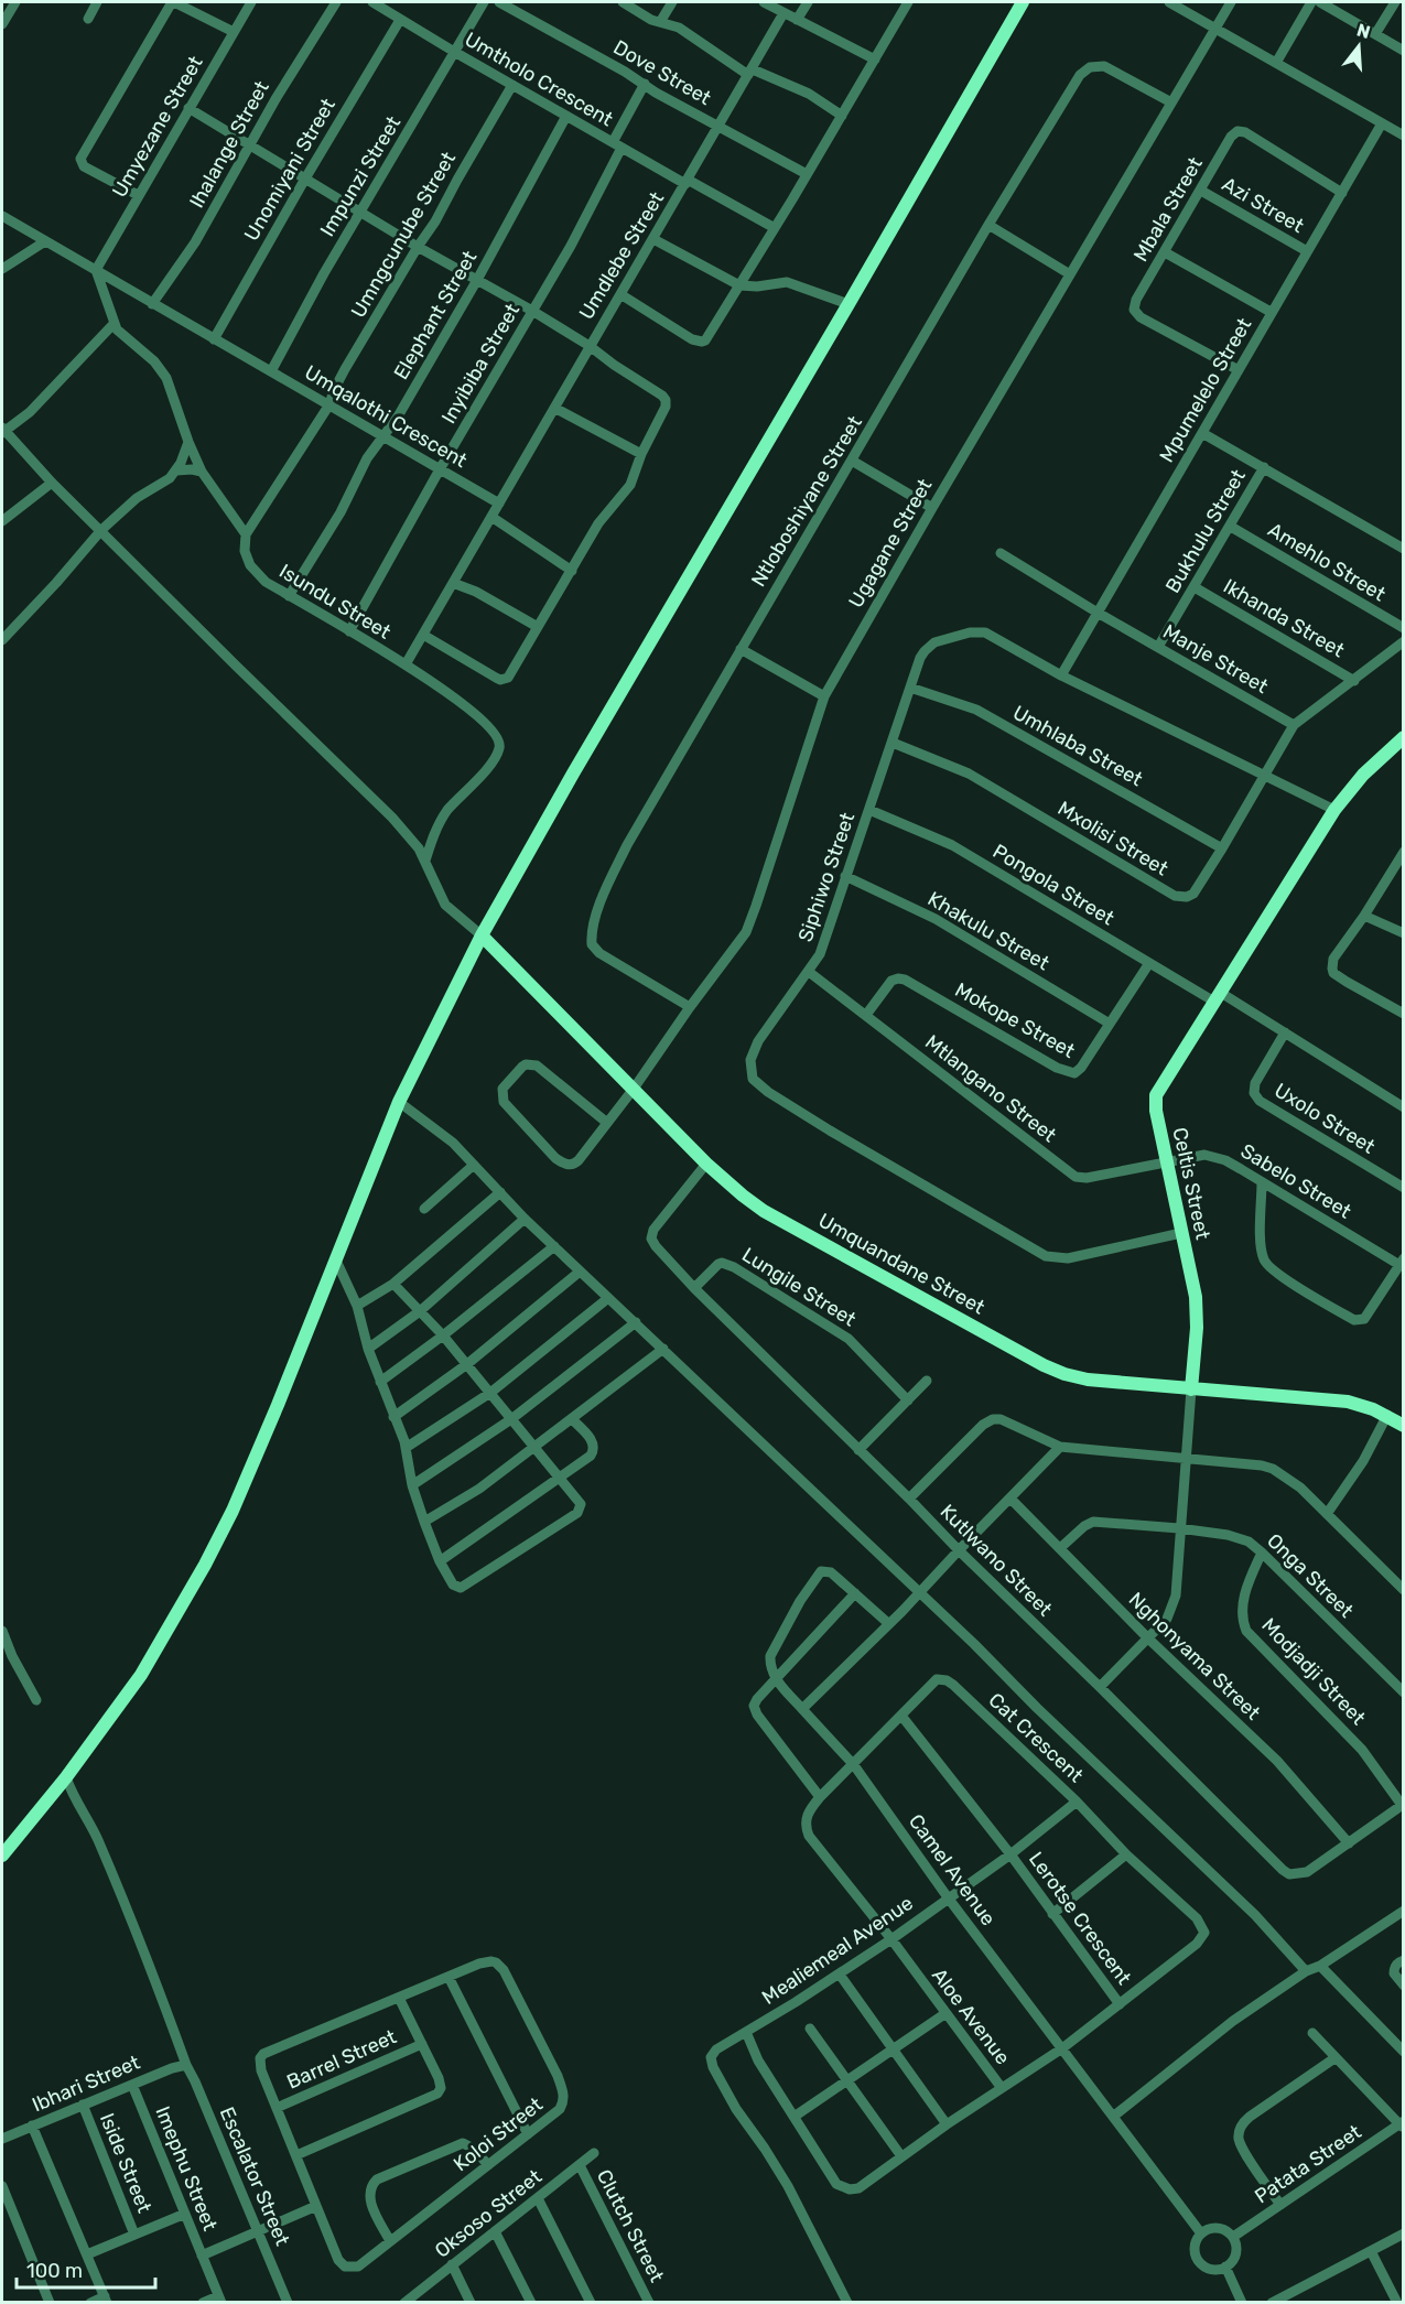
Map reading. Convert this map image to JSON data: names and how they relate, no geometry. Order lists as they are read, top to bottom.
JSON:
{
  "streets": {
    "street": [
      "Dove Street",
      "Umtholo Crescent",
      "Umyezane Street",
      "Ihalange Street",
      "Unomiyani Street",
      "Impunzi Street",
      "Azi Street",
      "Mbala Street",
      "Umngcunube Street",
      "Umdlebe Street",
      "Elephant Street",
      "Inyibiba Street",
      "Mpumelelo Street",
      "Umqalothi Crescent",
      "Ntloboshiyane Street",
      "Bukhulu Street",
      "Ugagane Street",
      "Amehlo Street",
      "Isundu Street",
      "Ikhanda Street",
      "Manje Street",
      "Umhlaba Street",
      "Mxolisi Street",
      "Siphiwo Street",
      "Pongola Street",
      "Khakulu Street",
      "Mokope Street",
      "Mtlangano Street",
      "Uxolo Street",
      "Sabelo Street",
      "Celtis Street",
      "Umquandane Street",
      "Lungile Street",
      "Kutlwano Street",
      "Onga Street",
      "Nghonyama Street",
      "Modjadji Street",
      "Cat Crescent",
      "Camel Avenue",
      "Lerotse Crescent",
      "Mealiemeal Avenue",
      "Aloe Avenue",
      "Barrel Street",
      "Ibhari Street",
      "Koloi Street",
      "Iside Street",
      "Patata Street",
      "Imephu Street",
      "Escalator Street",
      "Oksoso Street",
      "Clutch Street"
    ]
  },
  "crossings": [
    ["Dove Street", "Inyibiba Street"],
    ["Umtholo Crescent", "Unomiyani Street"],
    ["Umtholo Crescent", "Impunzi Street"],
    ["Umtholo Crescent", "Umngcunube Street"],
    ["Umtholo Crescent", "Umdlebe Street"],
    ["Umtholo Crescent", "Elephant Street"],
    ["Umtholo Crescent", "Inyibiba Street"],
    ["Umyezane Street", "Umqalothi Crescent"],
    ["Ihalange Street", "Umqalothi Crescent"],
    ["Unomiyani Street", "Umqalothi Crescent"],
    ["Impunzi Street", "Umqalothi Crescent"],
    ["Azi Street", "Mbala Street"],
    ["Azi Street", "Mpumelelo Street"],
    ["Mbala Street", "Mpumelelo Street"],
    ["Umngcunube Street", "Umqalothi Crescent"],
    ["Elephant Street", "Umqalothi Crescent"],
    ["Elephant Street", "Isundu Street"],
    ["Inyibiba Street", "Umqalothi Crescent"],
    ["Inyibiba Street", "Isundu Street"],
    ["Mpumelelo Street", "Manje Street"],
    ["Mpumelelo Street", "Siphiwo Street"],
    ["Ntloboshiyane Street", "Ugagane Street"],
    ["Bukhulu Street", "Amehlo Street"],
    ["Bukhulu Street", "Ikhanda Street"],
    ["Bukhulu Street", "Manje Street"],
    ["Ugagane Street", "Umquandane Street"],
    ["Manje Street", "Mxolisi Street"],
    ["Umhlaba Street", "Mxolisi Street"],
    ["Umhlaba Street", "Siphiwo Street"],
    ["Mxolisi Street", "Siphiwo Street"],
    ["Siphiwo Street", "Pongola Street"],
    ["Siphiwo Street", "Khakulu Street"],
    ["Siphiwo Street", "Mtlangano Street"],
    ["Siphiwo Street", "Celtis Street"],
    ["Pongola Street", "Mokope Street"],
    ["Pongola Street", "Uxolo Street"],
    ["Pongola Street", "Celtis Street"],
    ["Khakulu Street", "Mokope Street"],
    ["Mokope Street", "Mtlangano Street"],
    ["Mtlangano Street", "Sabelo Street"],
    ["Mtlangano Street", "Celtis Street"],
    ["Sabelo Street", "Celtis Street"],
    ["Celtis Street", "Umquandane Street"],
    ["Celtis Street", "Kutlwano Street"],
    ["Celtis Street", "Onga Street"],
    ["Celtis Street", "Nghonyama Street"],
    ["Umquandane Street", "Kutlwano Street"],
    ["Lungile Street", "Kutlwano Street"],
    ["Kutlwano Street", "Nghonyama Street"],
    ["Kutlwano Street", "Modjadji Street"],
    ["Onga Street", "Nghonyama Street"],
    ["Onga Street", "Modjadji Street"],
    ["Cat Crescent", "Camel Avenue"],
    ["Cat Crescent", "Lerotse Crescent"],
    ["Cat Crescent", "Mealiemeal Avenue"],
    ["Cat Crescent", "Aloe Avenue"],
    ["Camel Avenue", "Mealiemeal Avenue"],
    ["Camel Avenue", "Aloe Avenue"],
    ["Camel Avenue", "Patata Street"],
    ["Mealiemeal Avenue", "Aloe Avenue"],
    ["Barrel Street", "Koloi Street"],
    ["Ibhari Street", "Iside Street"],
    ["Ibhari Street", "Imephu Street"],
    ["Ibhari Street", "Escalator Street"],
    ["Oksoso Street", "Clutch Street"]
  ],
  "scale_bar": "100 m",
  "north": "top"
}
